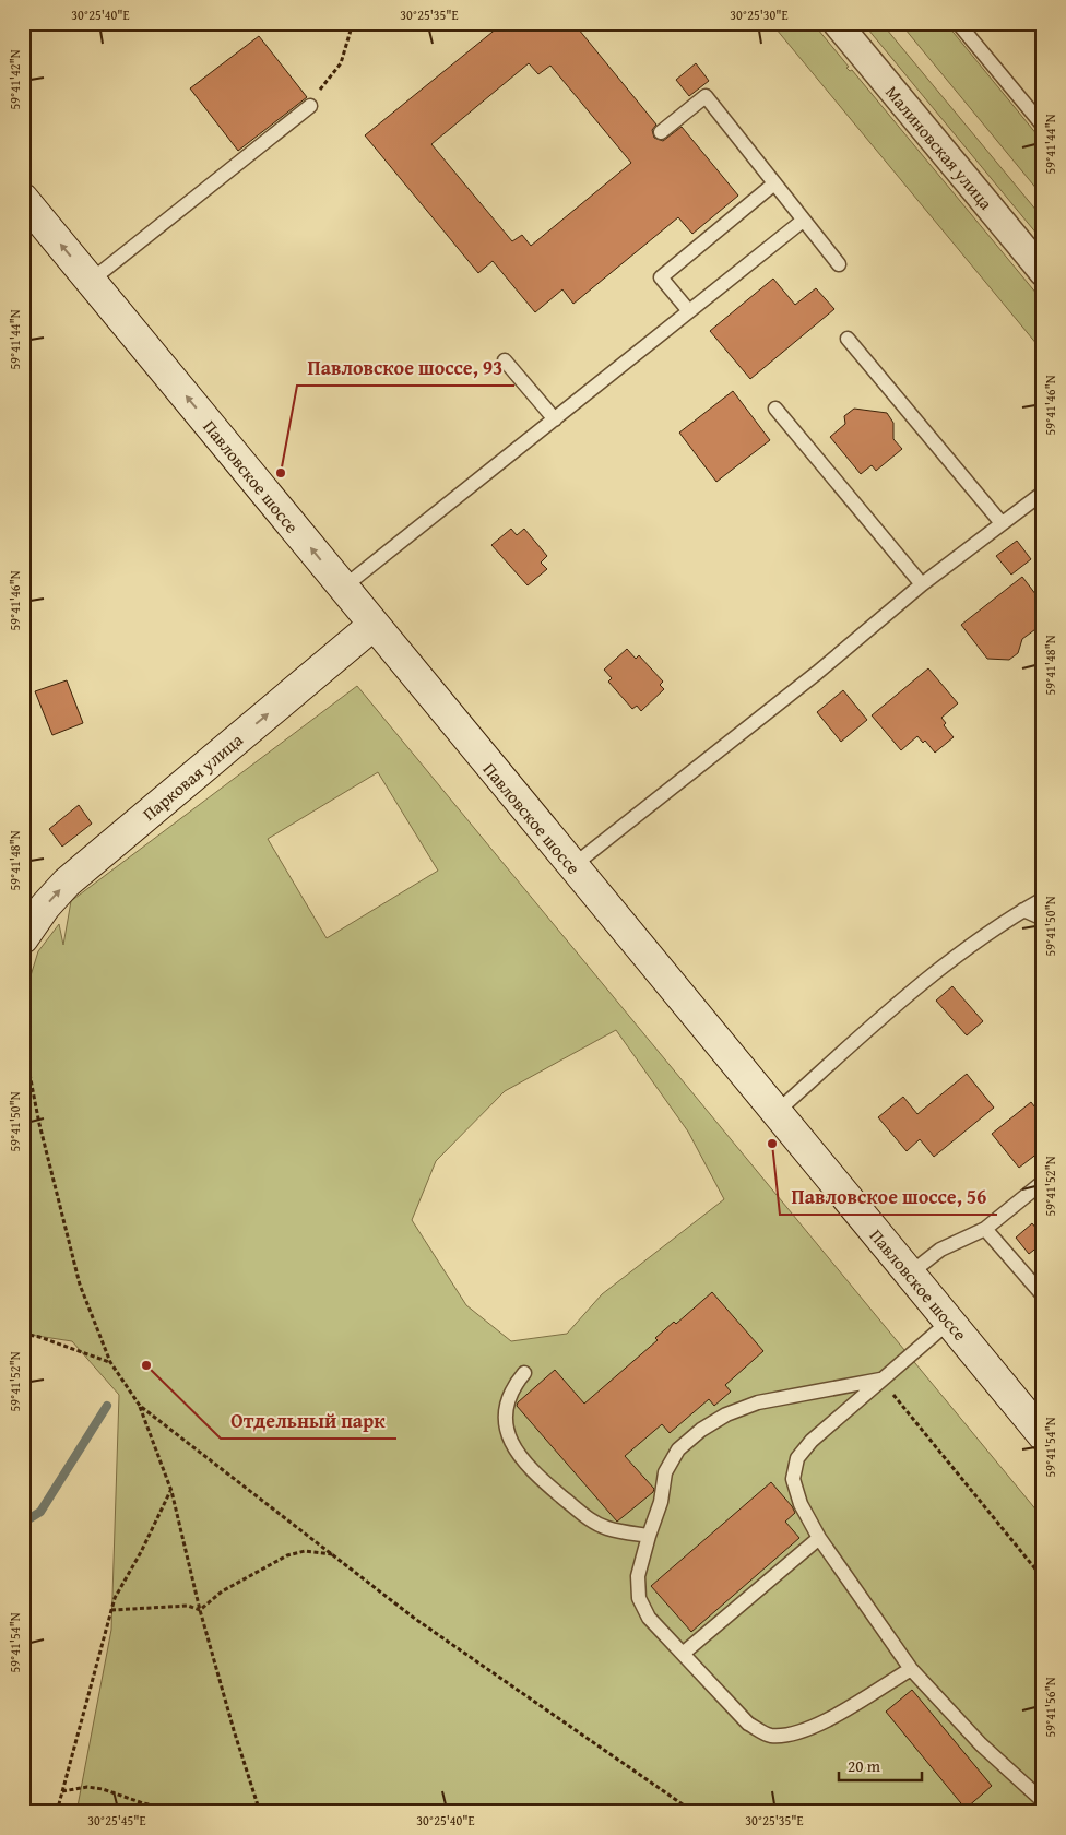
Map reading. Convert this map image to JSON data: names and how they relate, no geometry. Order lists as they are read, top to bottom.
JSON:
{
  "streets": {
    "main road": ["Павловское шоссе", "Парковая улица"],
    "street": ["Малиновская улица"]
  },
  "crossings": [
    ["Павловское шоссе", "Парковая улица"]
  ],
  "one_way": ["Парковая улица"],
  "places": ["Павловское шоссе, 93", "Павловское шоссе, 56", "Отдельный парк"],
  "scale_bar": "20 m",
  "coordinates": [
    "30°25'40\"E",
    "30°25'35\"E",
    "30°25'30\"E",
    "59°41'42\"N",
    "59°41'44\"N",
    "59°41'46\"N",
    "59°41'48\"N",
    "59°41'50\"N",
    "59°41'52\"N",
    "59°41'54\"N",
    "59°41'56\"N",
    "30°25'45\"E"
  ]
}
